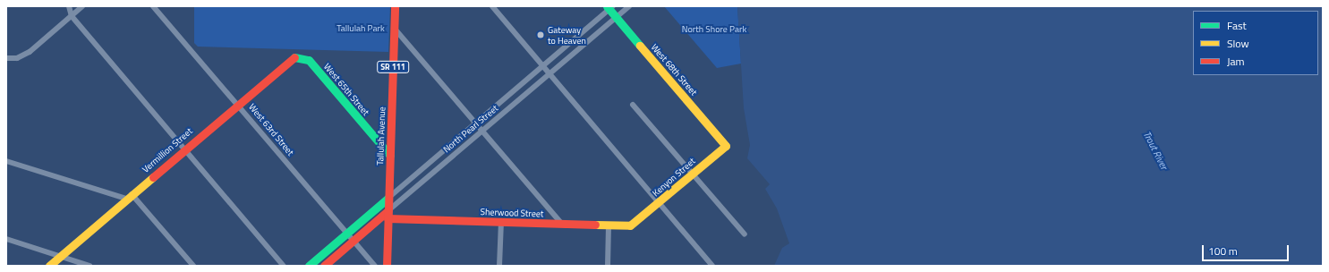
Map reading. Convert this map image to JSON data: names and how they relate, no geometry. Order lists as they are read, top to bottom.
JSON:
{
  "streets": {
    "street": [
      "SR 111",
      "West 68th Street",
      "West 65th Street",
      "North Pearl Street",
      "West 63rd Street",
      "Tallulah Avenue",
      "Vermillion Street",
      "Kenyon Street",
      "Sherwood Street"
    ]
  },
  "crossings": [
    ["West 68th Street", "North Pearl Street"],
    ["West 68th Street", "Kenyon Street"],
    ["West 65th Street", "Tallulah Avenue"],
    ["West 65th Street", "Vermillion Street"],
    ["North Pearl Street", "West 63rd Street"],
    ["North Pearl Street", "Tallulah Avenue"],
    ["North Pearl Street", "Sherwood Street"],
    ["West 63rd Street", "Vermillion Street"],
    ["Tallulah Avenue", "Sherwood Street"],
    ["Kenyon Street", "Sherwood Street"]
  ],
  "water": ["Trout River"],
  "parks": ["Tallulah Park", "North Shore Park"],
  "places": ["Gateway to Heaven"],
  "legend": ["Fast", "Slow", "Jam"],
  "scale_bar": "100 m"
}
